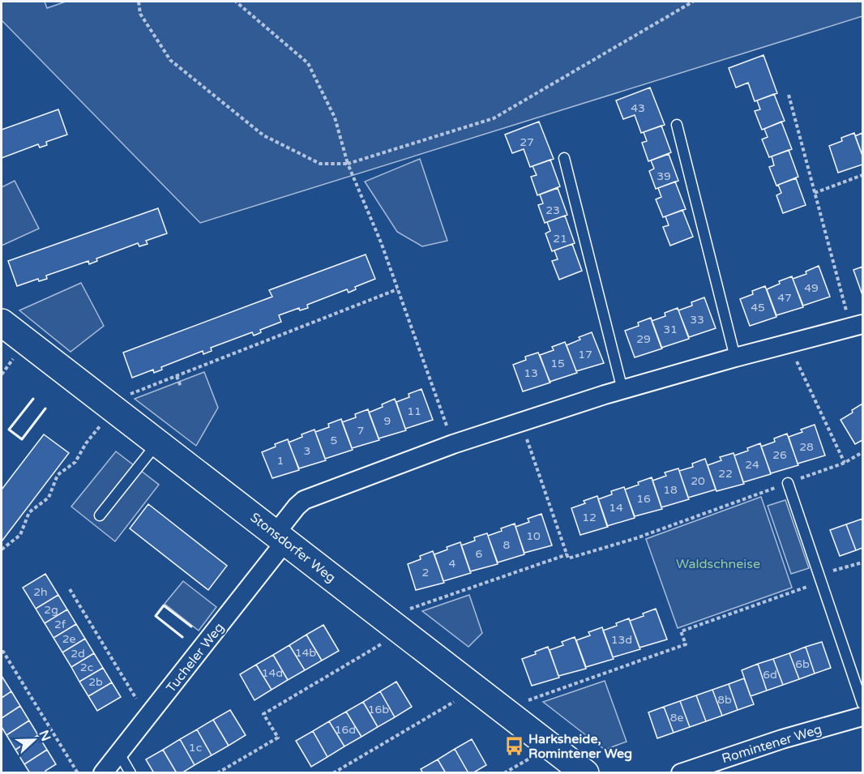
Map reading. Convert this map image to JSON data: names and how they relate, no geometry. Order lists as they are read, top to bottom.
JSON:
{
  "streets": {
    "main road": ["Stonsdorfer Weg"],
    "street": ["Tucheler Weg", "Romintener Weg"]
  },
  "crossings": [
    ["Stonsdorfer Weg", "Tucheler Weg"]
  ],
  "parks": ["Waldschneise"],
  "places": {
    "bus stop": ["Harksheide, Romintener Weg"]
  },
  "house_numbers": [
    "43",
    "27",
    "39",
    "23",
    "21",
    "49",
    "47",
    "45",
    "33",
    "31",
    "29",
    "17",
    "15",
    "13",
    "11",
    "9",
    "7",
    "5",
    "28",
    "3",
    "26",
    "1",
    "24",
    "22",
    "20",
    "18",
    "16",
    "14",
    "12",
    "10",
    "8",
    "6",
    "4",
    "2",
    "2h",
    "2g",
    "2f",
    "2e",
    "13d",
    "14b",
    "2d",
    "6b",
    "2c",
    "14d",
    "6d",
    "2b",
    "8b",
    "16b",
    "8e",
    "16d",
    "1c"
  ],
  "north": "right"
}
